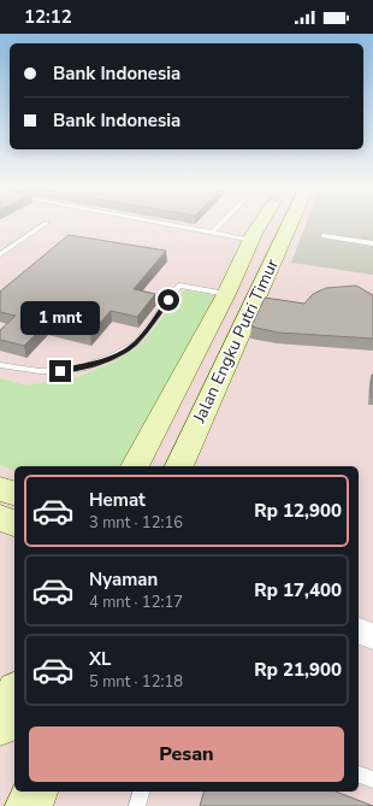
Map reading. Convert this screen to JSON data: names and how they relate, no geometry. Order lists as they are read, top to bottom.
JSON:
{
  "streets": {
    "main road": ["Jalan Engku Putri Timur"]
  },
  "page": {
    "status": "12:12",
    "banner": ["Bank Indonesia", "Bank Indonesia"],
    "bubble": "1 mnt",
    "list": [
      {
        "name": "Hemat",
        "note": "3 mnt · 12:16",
        "value": "Rp 12,900"
      },
      {
        "name": "Nyaman",
        "note": "4 mnt · 12:17",
        "value": "Rp 17,400"
      },
      {
        "name": "XL",
        "note": "5 mnt · 12:18",
        "value": "Rp 21,900"
      }
    ],
    "buttons": "Pesan"
  }
}
